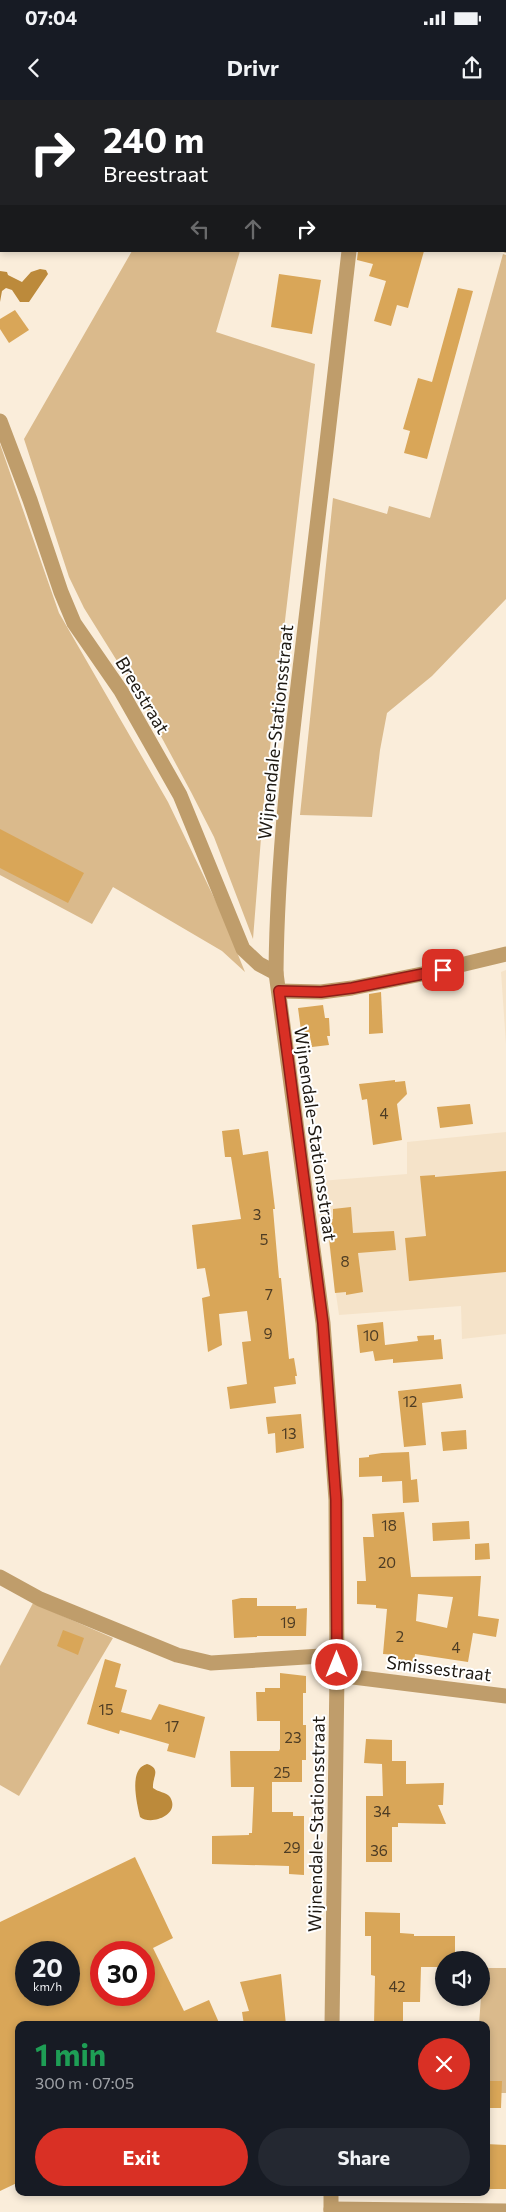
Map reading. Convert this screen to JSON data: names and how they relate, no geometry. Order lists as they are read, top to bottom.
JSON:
{
  "streets": {
    "street": ["Breestraat", "Wijnendale-Stationsstraat", "Smissestraat"]
  },
  "crossings": [
    ["Breestraat", "Wijnendale-Stationsstraat"],
    ["Wijnendale-Stationsstraat", "Smissestraat"]
  ],
  "house_numbers": [
    "4",
    "3",
    "5",
    "8",
    "7",
    "9",
    "10",
    "12",
    "13",
    "18",
    "20",
    "19",
    "2",
    "4",
    "15",
    "17",
    "23",
    "25",
    "34",
    "29",
    "36",
    "42"
  ],
  "page": {
    "status": "07:04",
    "header": "Drivr",
    "turn": ["240 m", "Breestraat"],
    "speed": "20 km/h",
    "limit": "30",
    "heading": ["1 min", "300 m · 07:05"],
    "buttons": ["Exit", "Share"]
  }
}
